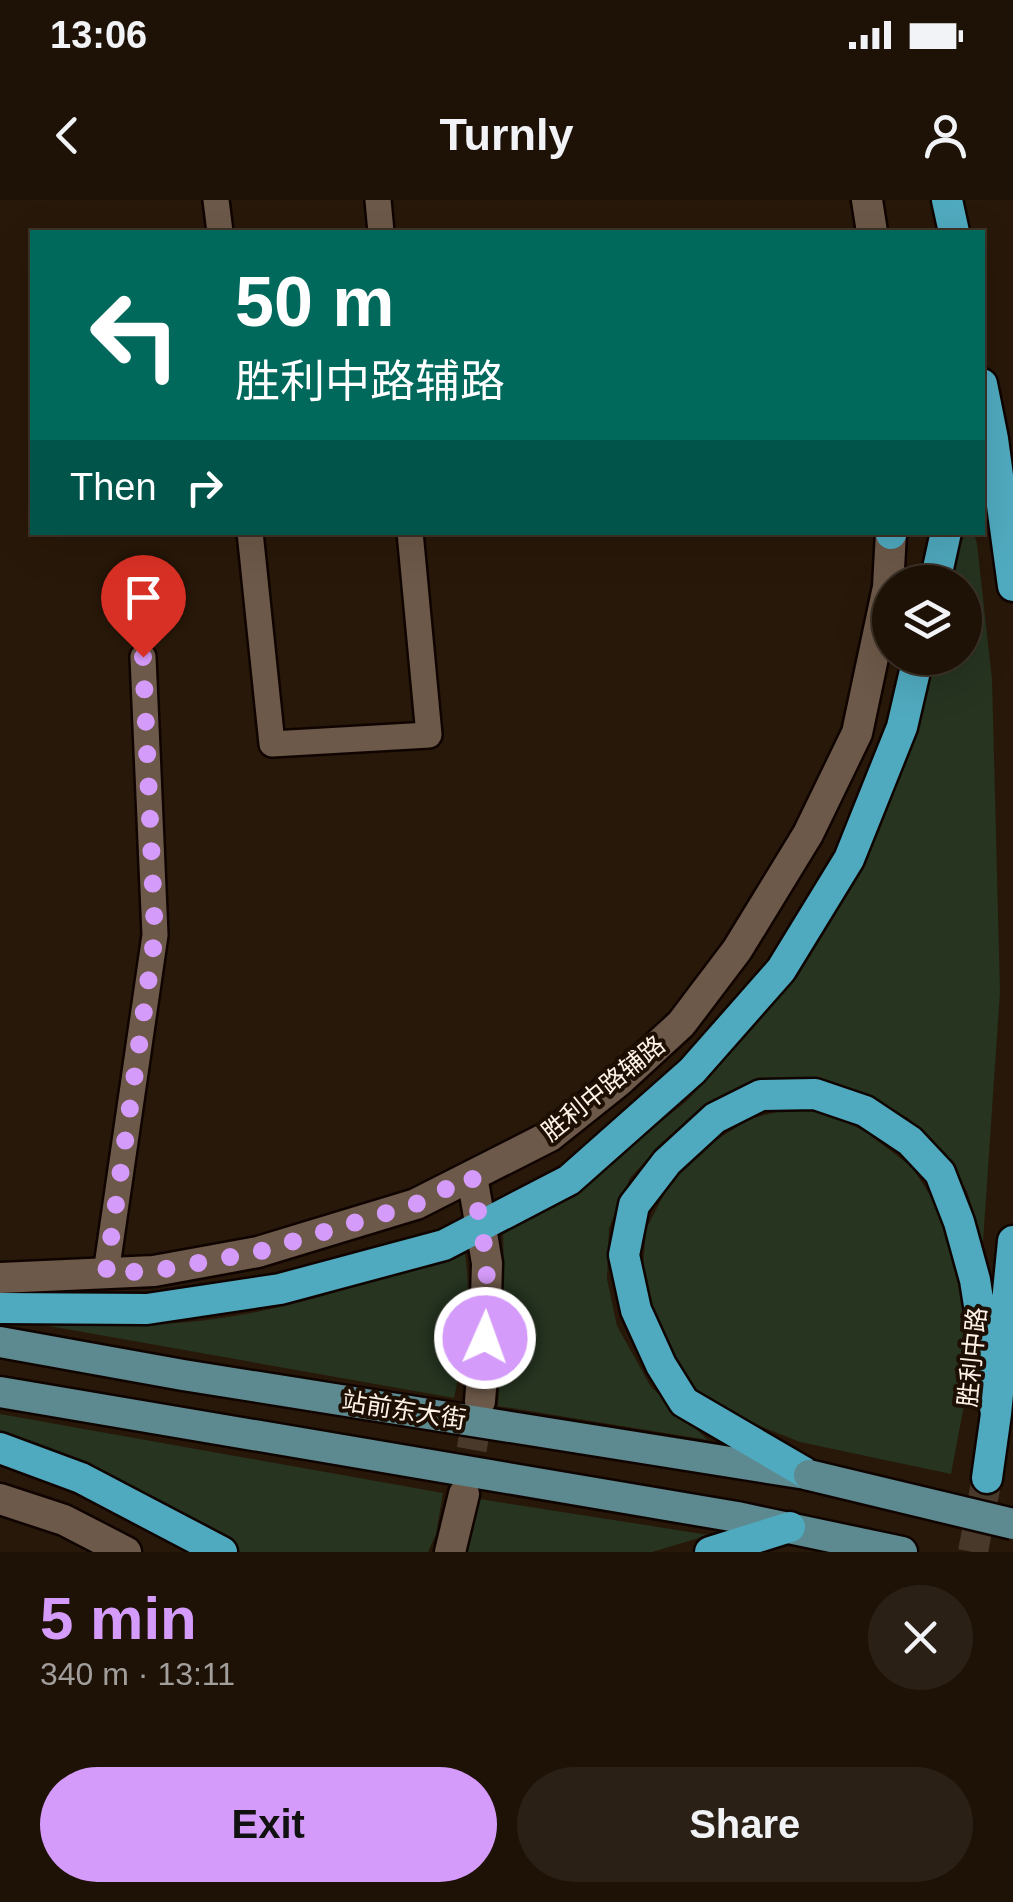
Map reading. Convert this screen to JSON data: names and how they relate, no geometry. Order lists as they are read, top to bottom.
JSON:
{
  "streets": {
    "highway": ["胜利中路"],
    "main road": ["胜利中路辅路", "站前东大街"]
  },
  "page": {
    "status": "13:06",
    "header": "Turnly",
    "turn": ["50 m", "胜利中路辅路"],
    "then": "Then",
    "heading": ["5 min", "340 m · 13:11"],
    "buttons": ["Exit", "Share"]
  }
}
